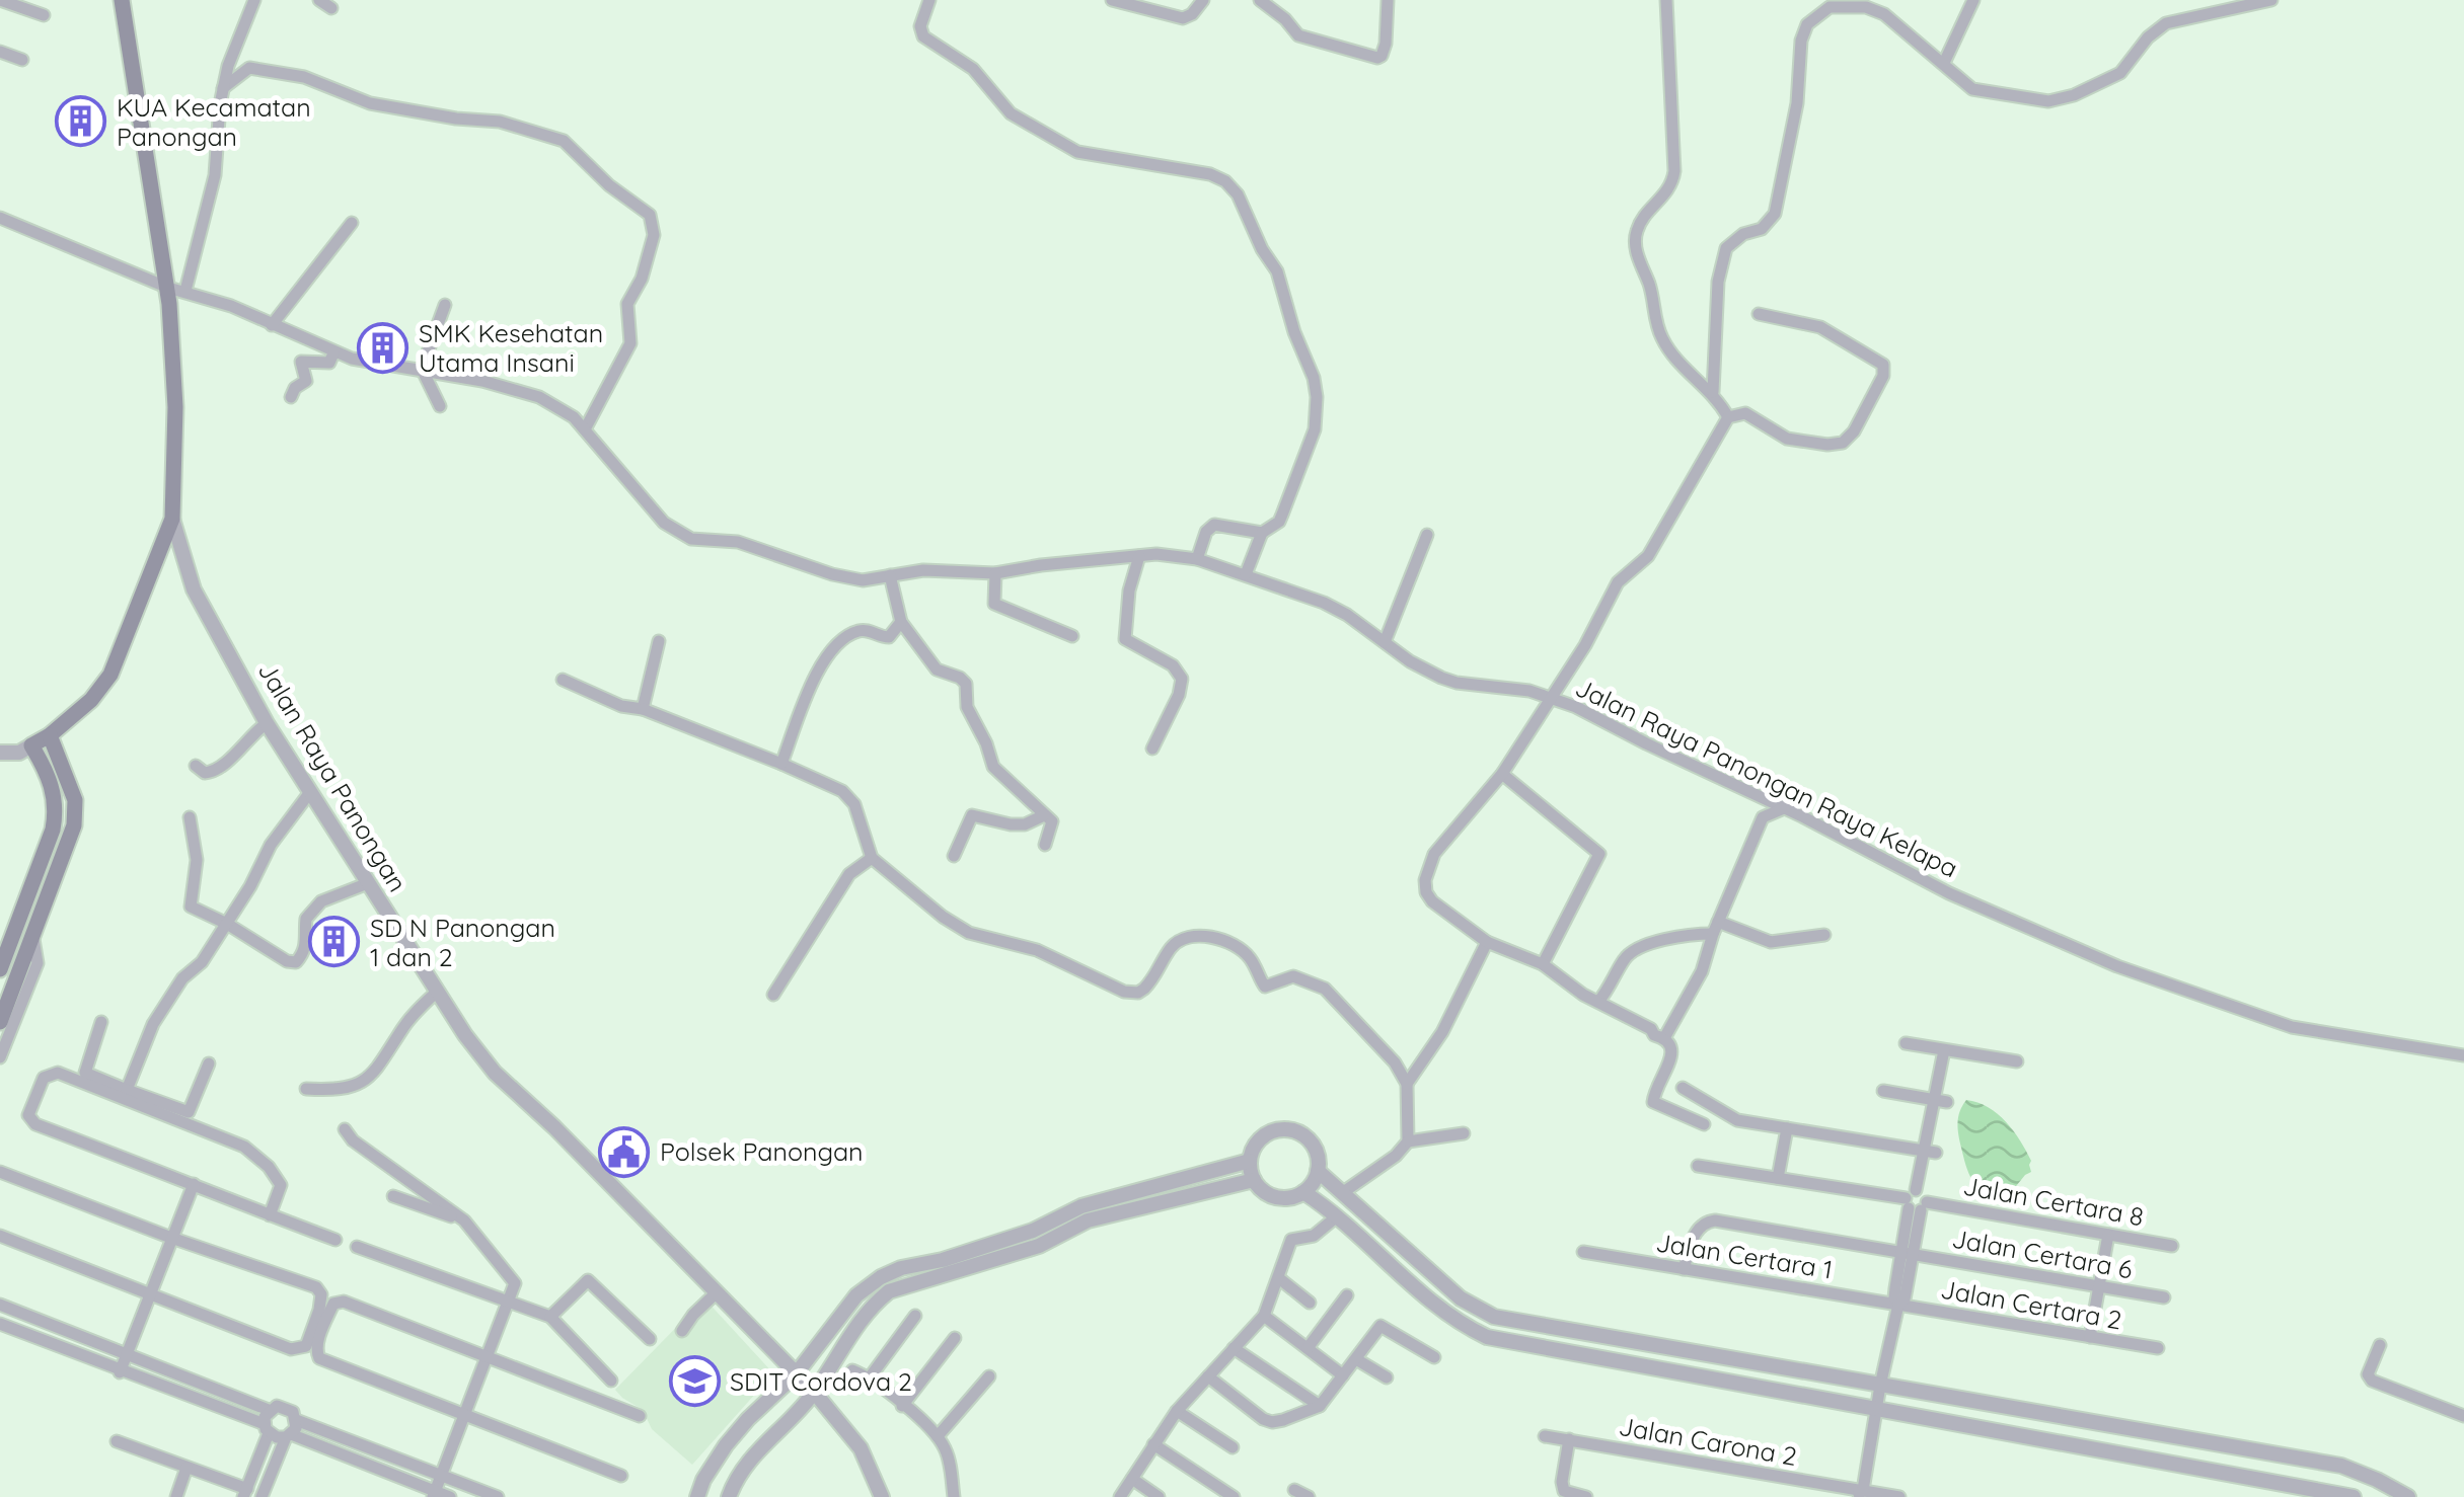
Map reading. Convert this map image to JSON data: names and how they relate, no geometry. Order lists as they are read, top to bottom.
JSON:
{
  "streets": {
    "main road": ["Jalan Raya Panongan"],
    "street": [
      "Jalan Raya Panongan Raya Kelapa",
      "Jalan Certara 8",
      "Jalan Certara 6",
      "Jalan Certara 1",
      "Jalan Certara 2",
      "Jalan Carona 2"
    ]
  },
  "crossings": [
    ["Jalan Raya Panongan", "Jalan Raya Panongan Raya Kelapa"],
    ["Jalan Certara 6", "Jalan Certara 1"],
    ["Jalan Certara 1", "Jalan Certara 2"]
  ],
  "places": {
    "building": ["KUA Kecamatan Panongan", "SMK Kesehatan Utama Insani", "SD N Panongan 1 dan 2"],
    "public building": ["Polsek Panongan"],
    "school or university": ["SDIT Cordova 2"]
  }
}
